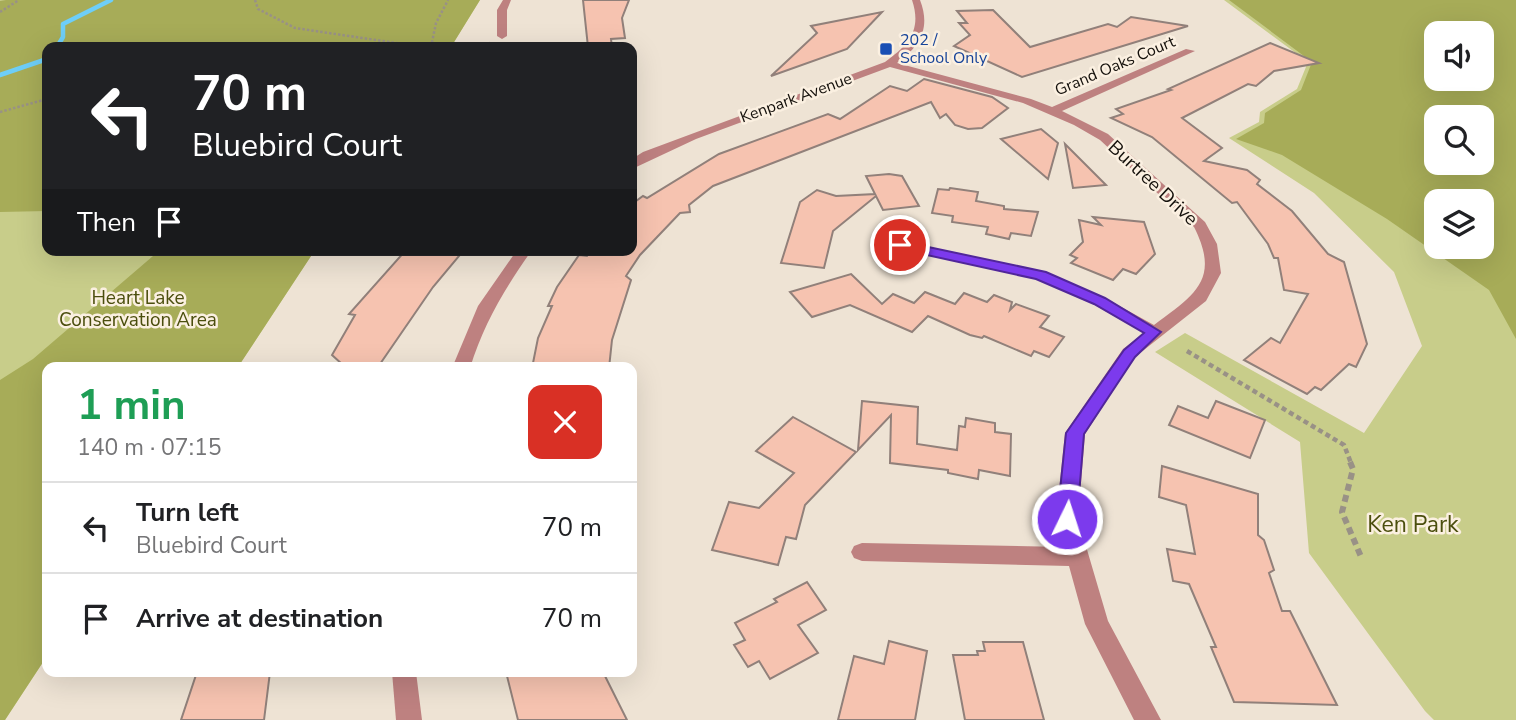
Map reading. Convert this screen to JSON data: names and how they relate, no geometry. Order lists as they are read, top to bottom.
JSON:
{
  "streets": {
    "street": ["Grand Oaks Court", "Kenpark Avenue", "Burtree Drive"]
  },
  "crossings": [
    ["Grand Oaks Court", "Burtree Drive"],
    ["Kenpark Avenue", "Burtree Drive"]
  ],
  "parks": ["Heart Lake Conservation Area", "Ken Park"],
  "places": {
    "transit": ["202 / School Only"]
  },
  "page": {
    "turn": ["70 m", "Bluebird Court"],
    "then": "Then",
    "heading": ["1 min", "140 m · 07:15"],
    "list": [
      {
        "name": "Turn left",
        "note": "Bluebird Court",
        "value": "70 m"
      },
      {
        "name": "Arrive at destination",
        "value": "70 m"
      }
    ]
  }
}
